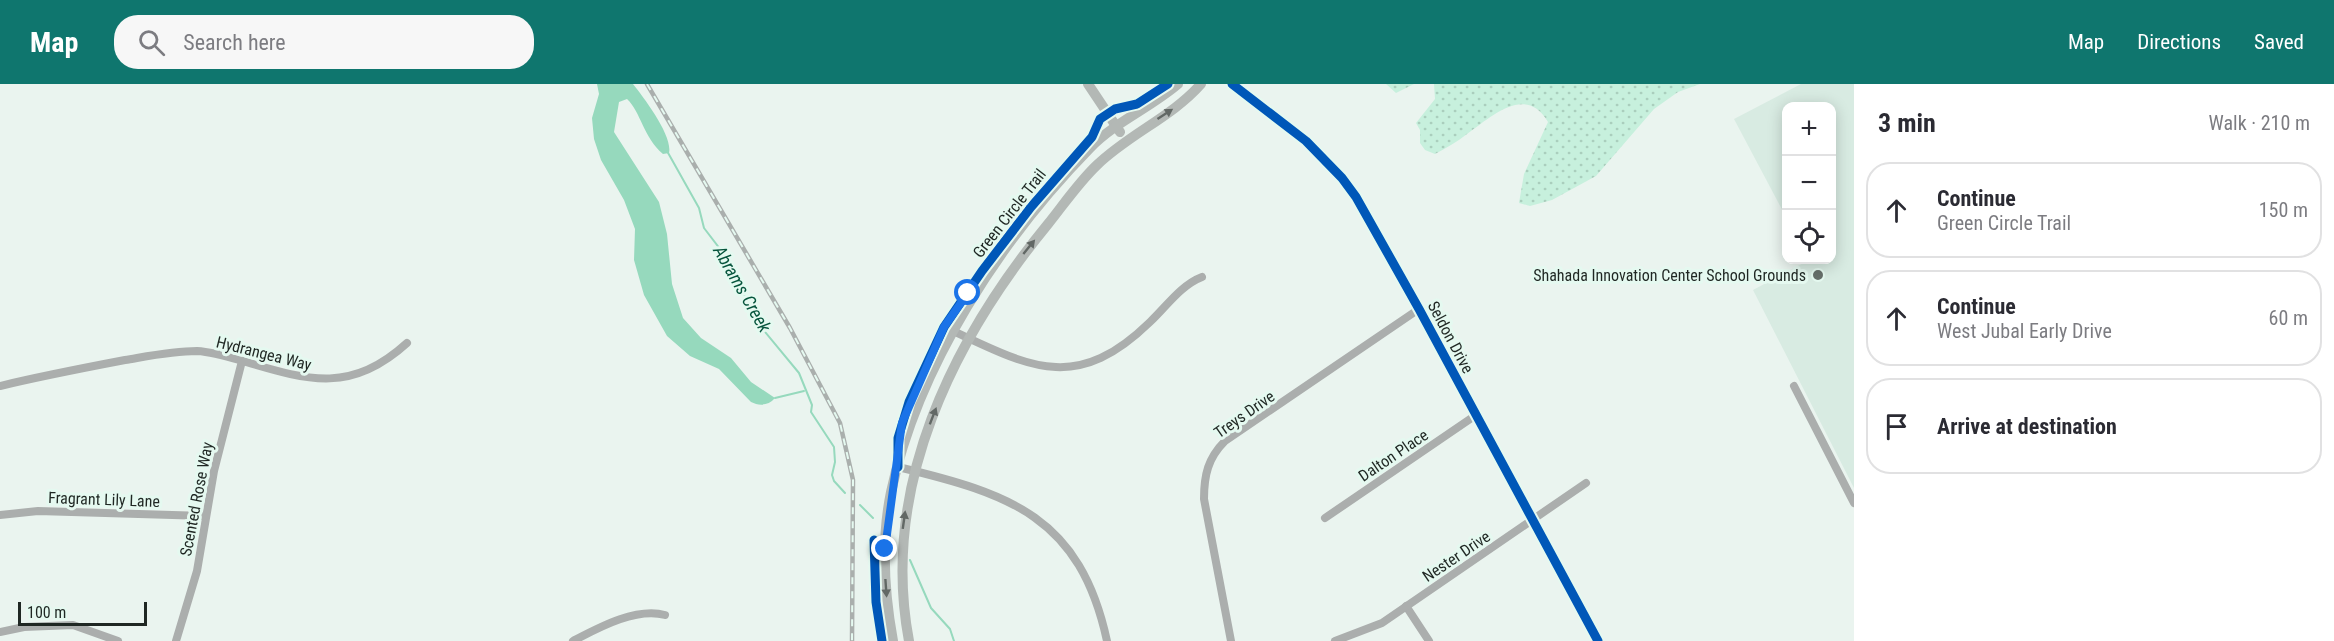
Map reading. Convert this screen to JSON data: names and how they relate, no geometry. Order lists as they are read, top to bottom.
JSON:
{
  "streets": {
    "street": [
      "Seldon Drive",
      "Hydrangea Way",
      "Treys Drive",
      "Dalton Place",
      "Fragrant Lily Lane",
      "Scented Rose Way",
      "Nester Drive"
    ],
    "cycle path": ["Green Circle Trail"]
  },
  "crossings": [
    ["Seldon Drive", "Treys Drive"],
    ["Seldon Drive", "Dalton Place"],
    ["Seldon Drive", "Nester Drive"],
    ["Hydrangea Way", "Scented Rose Way"],
    ["Fragrant Lily Lane", "Scented Rose Way"]
  ],
  "water": ["Abrams Creek"],
  "places": ["Shahada Innovation Center School Grounds"],
  "scale_bar": "100 m",
  "page": {
    "header": "Map",
    "search": "Search here",
    "nav": ["Map", "Directions", "Saved"],
    "heading": ["3 min", "Walk · 210 m"],
    "map_buttons": ["+", "−"],
    "list": [
      ["Continue", "Green Circle Trail", "150 m"],
      ["Continue", "West Jubal Early Drive", "60 m"],
      "Arrive at destination"
    ],
    "scale": "100 m"
  }
}
